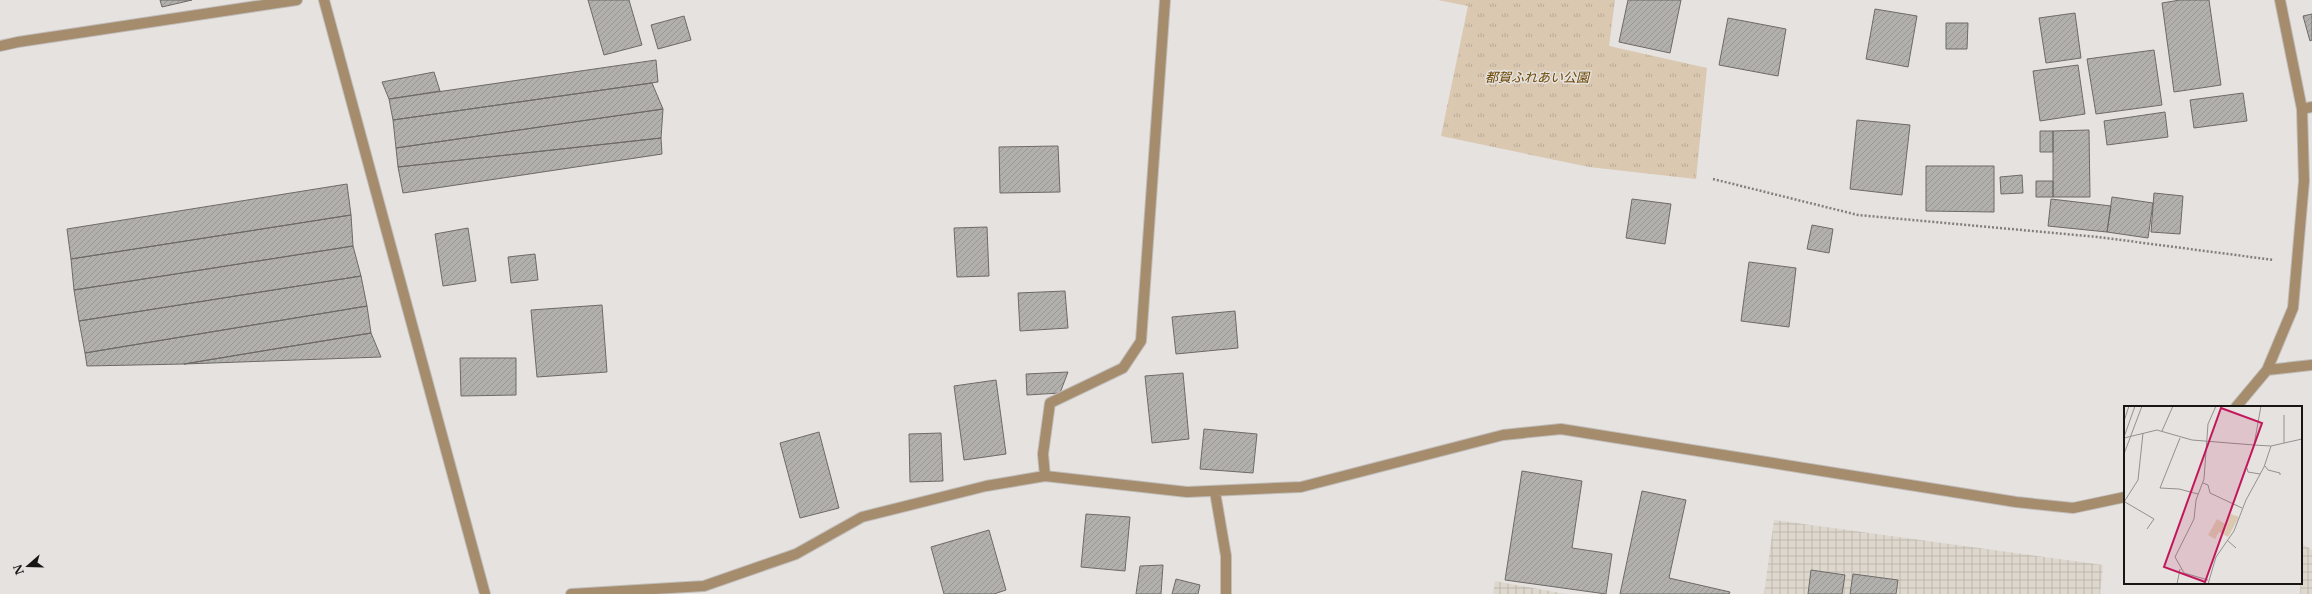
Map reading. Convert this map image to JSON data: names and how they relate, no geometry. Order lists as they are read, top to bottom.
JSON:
{
  "parks": ["都賀ふれあい公園"],
  "north": "left"
}
